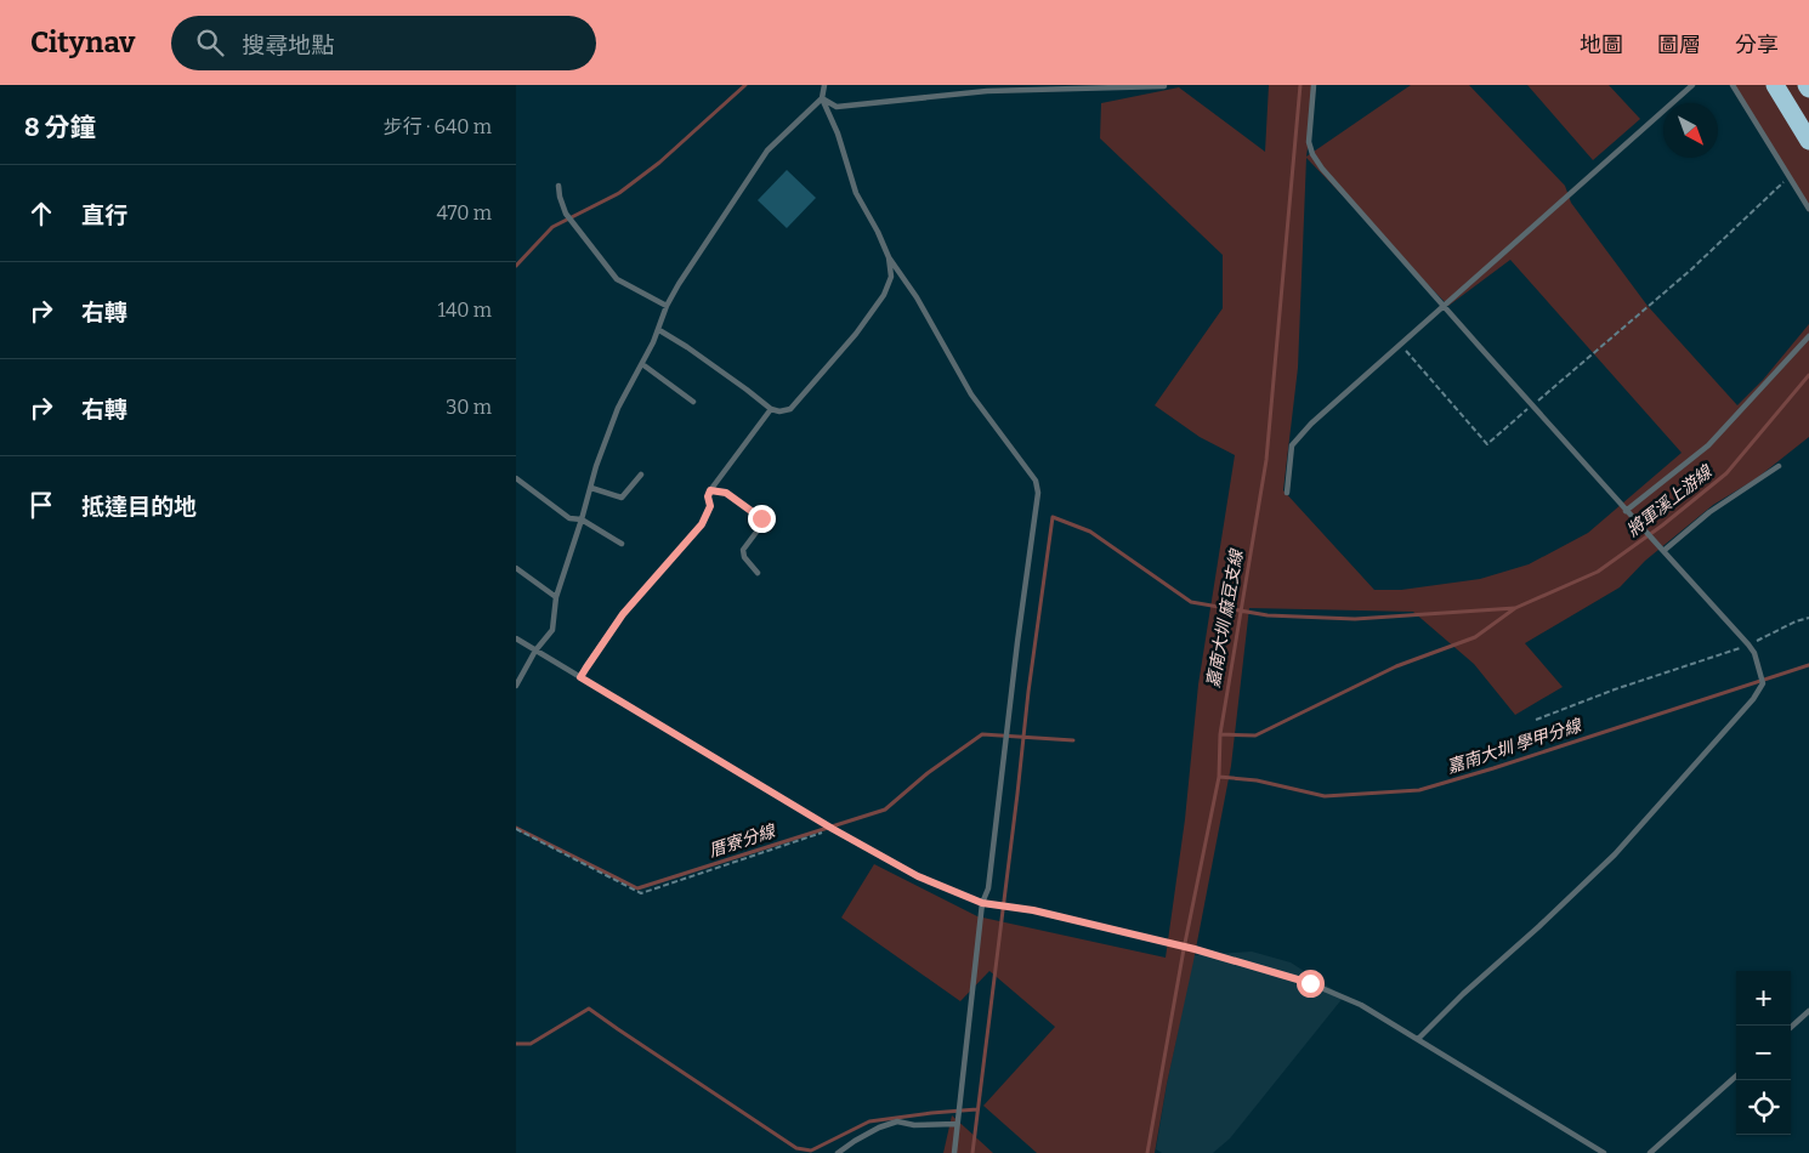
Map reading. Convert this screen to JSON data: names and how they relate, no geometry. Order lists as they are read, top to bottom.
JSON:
{
  "water": [
    "將軍溪上游線",
    "嘉南大圳 麻豆支線",
    "嘉南大圳 學甲分線",
    "厝寮分線"
  ],
  "north": "bottom right",
  "page": {
    "header": "Citynav",
    "search": "搜尋地點",
    "nav": ["地圖", "圖層", "分享"],
    "heading": ["8 分鐘", "步行 · 640 m"],
    "list": [
      ["直行", "470 m"],
      ["右轉", "140 m"],
      ["右轉", "30 m"],
      "抵達目的地"
    ],
    "map_buttons": ["+", "−"]
  }
}
